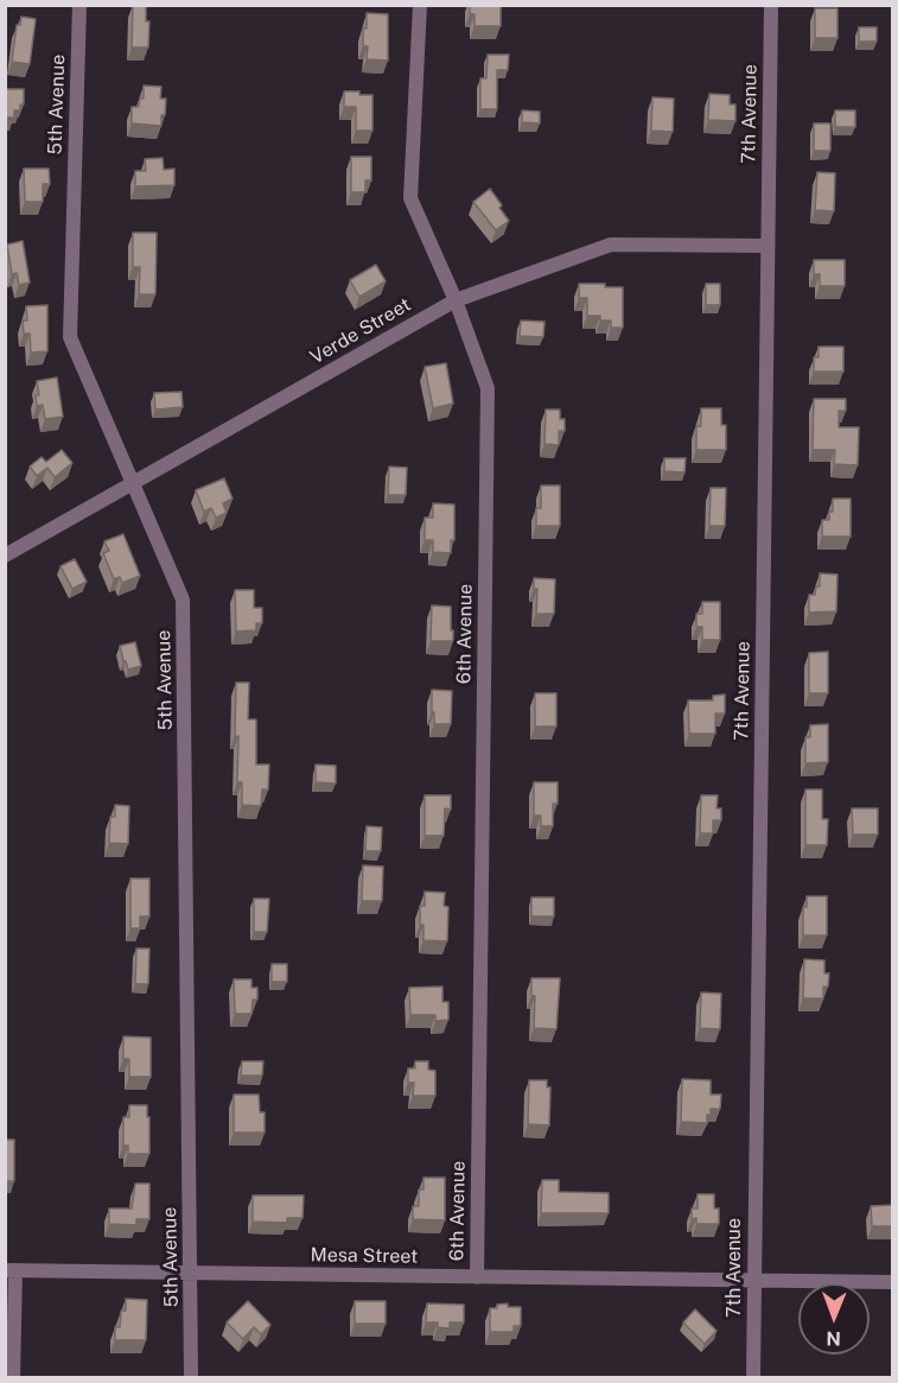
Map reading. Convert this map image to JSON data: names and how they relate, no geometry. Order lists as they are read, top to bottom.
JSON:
{
  "streets": {
    "street": [
      "5th Avenue",
      "7th Avenue",
      "Verde Street",
      "6th Avenue",
      "Mesa Street"
    ]
  },
  "crossings": [
    ["5th Avenue", "Verde Street"],
    ["5th Avenue", "Mesa Street"],
    ["7th Avenue", "Verde Street"],
    ["7th Avenue", "Mesa Street"],
    ["Verde Street", "6th Avenue"],
    ["6th Avenue", "Mesa Street"]
  ],
  "north": "bottom"
}
